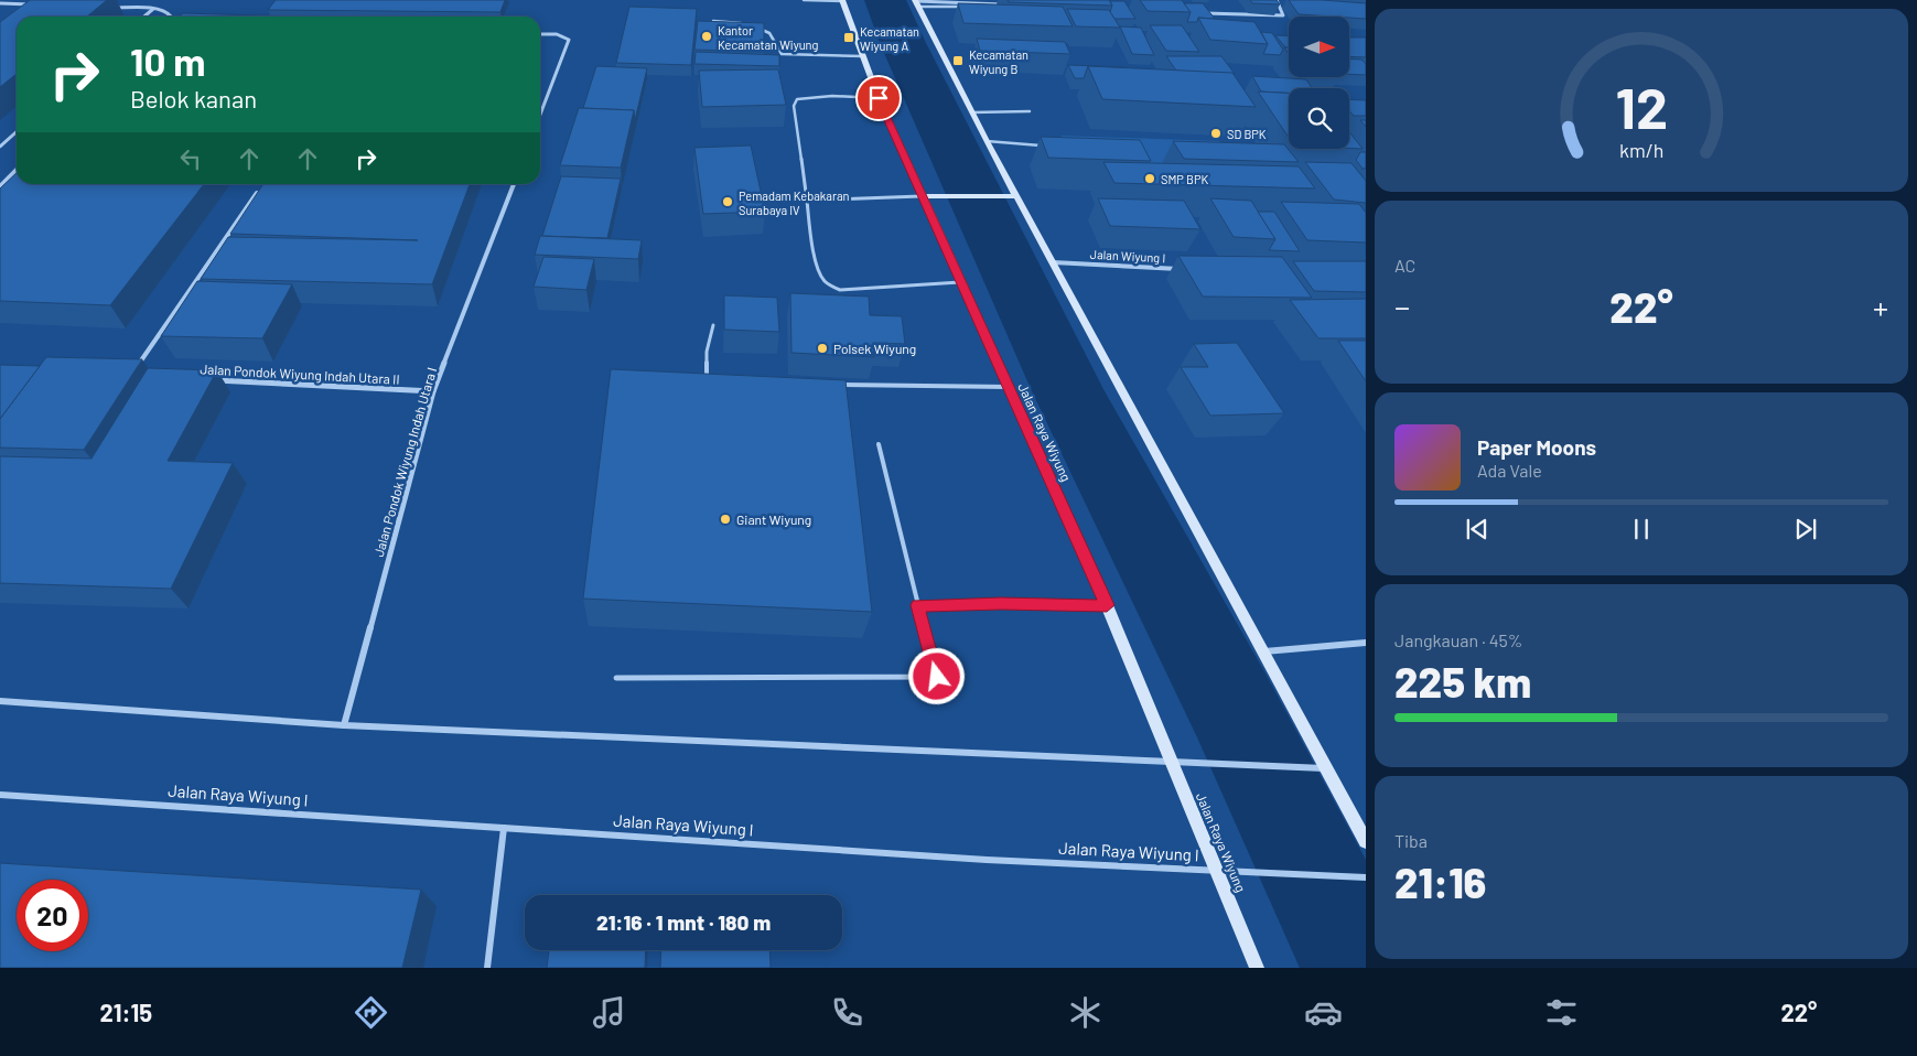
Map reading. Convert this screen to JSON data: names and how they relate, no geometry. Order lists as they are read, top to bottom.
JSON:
{
  "streets": {
    "main road": ["Jalan Raya Wiyung"],
    "street": [
      "Jalan Wiyung I",
      "Jalan Pondok Wiyung Indah Utara II",
      "Jalan Pondok Wiyung Indah Utara I",
      "Jalan Raya Wiyung I"
    ]
  },
  "crossings": [
    ["Jalan Pondok Wiyung Indah Utara II", "Jalan Pondok Wiyung Indah Utara I"],
    ["Jalan Raya Wiyung", "Jalan Raya Wiyung I"]
  ],
  "places": {
    "other": [
      "Kantor Kecamatan Wiyung",
      "SD BPK",
      "SMP BPK",
      "Pemadam Kebakaran Surabaya IV",
      "Polsek Wiyung",
      "Giant Wiyung"
    ],
    "transit": ["Kecamatan Wiyung A", "Kecamatan Wiyung B"]
  },
  "north": "right",
  "page": {
    "turn": ["10 m", "Belok kanan"],
    "tile": [
      "AC",
      ["Jangkauan · 45%", "225 km"],
      ["Tiba", "21:16"]
    ],
    "heat": ["−", "22°", "+"],
    "song": ["Paper Moons", "Ada Vale"],
    "limit": "20",
    "trip": "21:16 · 1 mnt · 180 m",
    "tabs": ["21:15", "22°"],
    "gauge": ["12", "km/h"]
  }
}
